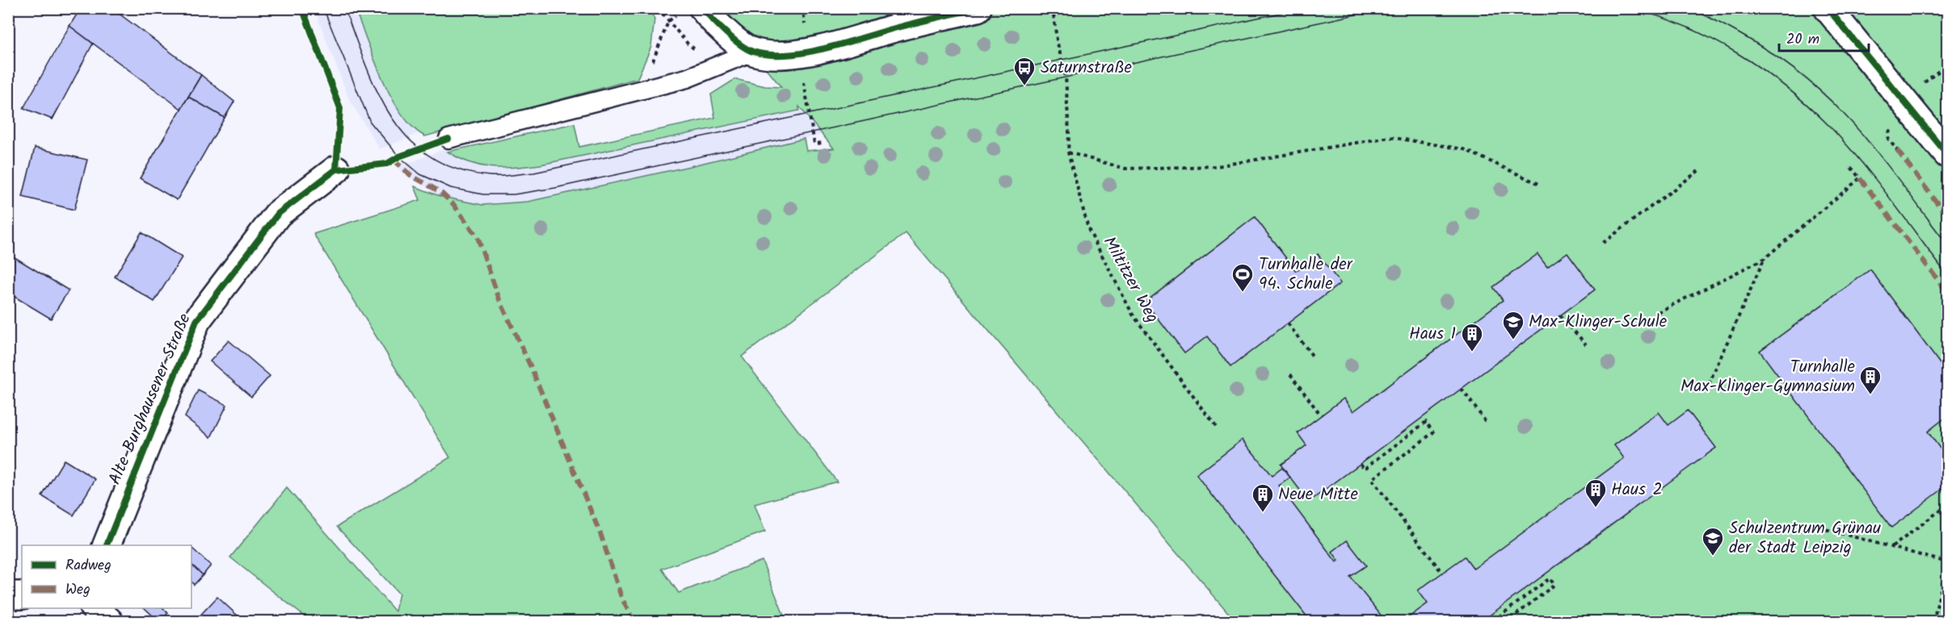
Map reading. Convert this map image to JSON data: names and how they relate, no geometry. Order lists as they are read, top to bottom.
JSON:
{
  "streets": {
    "street": ["Alte Burghausener Straße"],
    "path": ["Miltitzer Weg"]
  },
  "places": {
    "bus stop": ["Saturnstraße"],
    "sports": ["Turnhalle der 94. Schule"],
    "school or university": ["Max-Klinger-Schule", "Schulzentrum Grünau der Stadt Leipzig"],
    "building": [
      "Haus 1",
      "Turnhalle Max-Klinger-Gymnasium",
      "Haus 2",
      "Neue Mitte"
    ]
  },
  "legend": ["Radweg", "Weg"],
  "scale_bar": "20 m"
}
